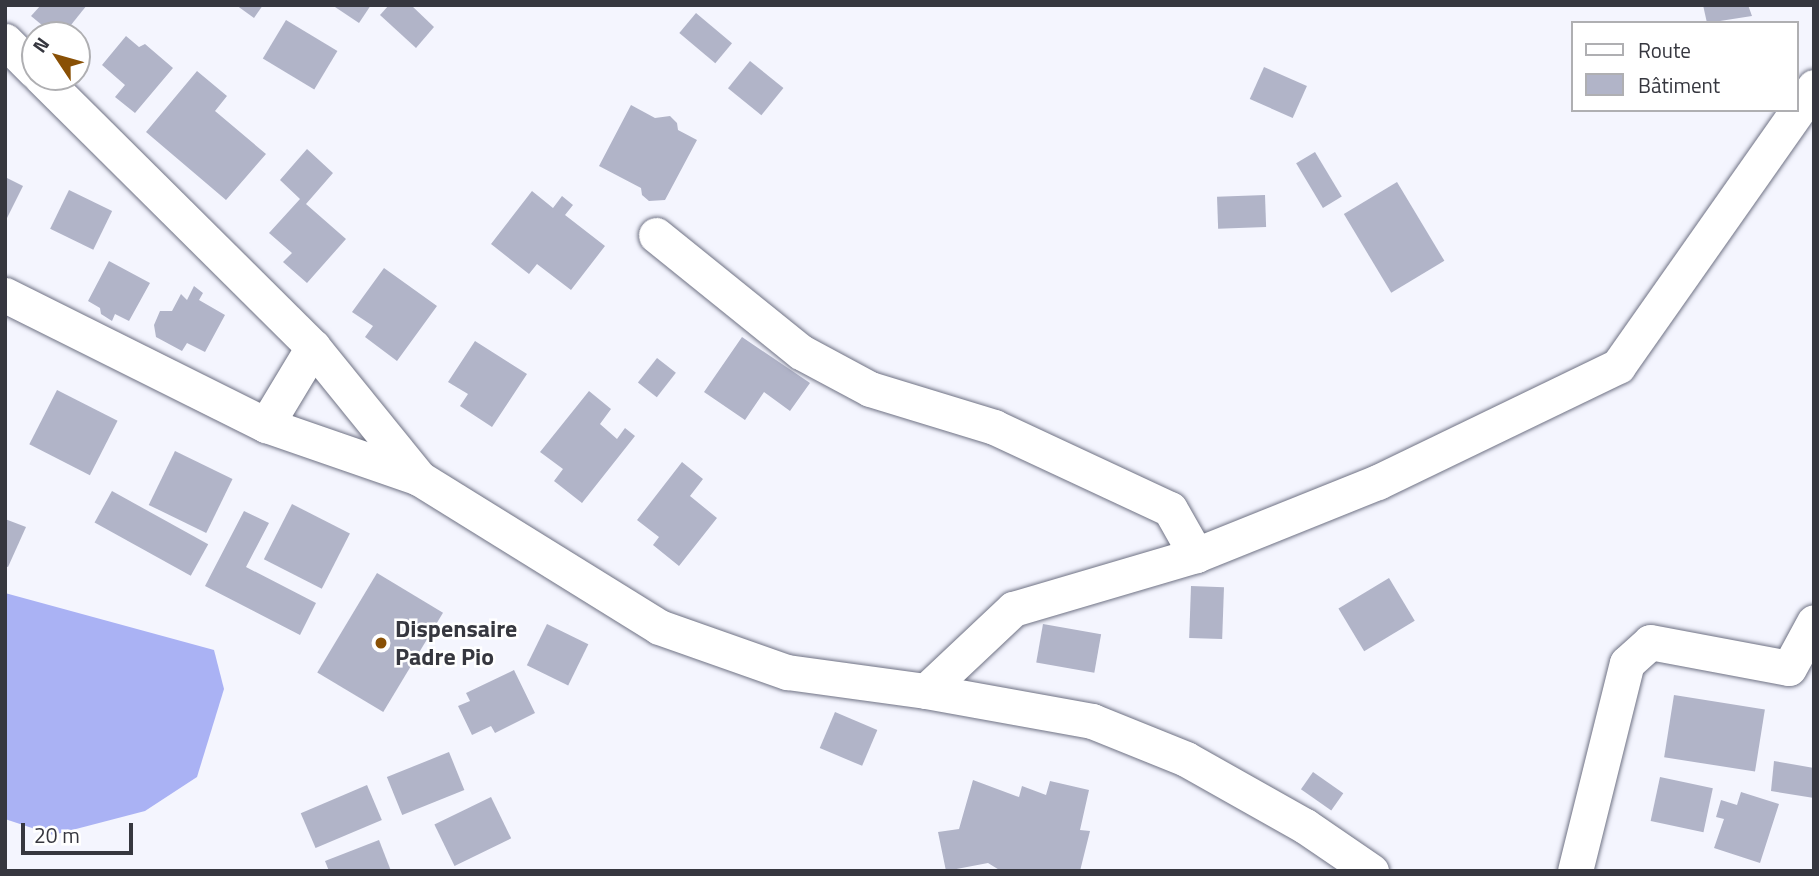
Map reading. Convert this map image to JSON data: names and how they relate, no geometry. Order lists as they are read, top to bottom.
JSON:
{
  "places": ["Dispensaire Padre Pio"],
  "legend": ["Route", "Bâtiment"],
  "scale_bar": "20 m",
  "north": "top left"
}
